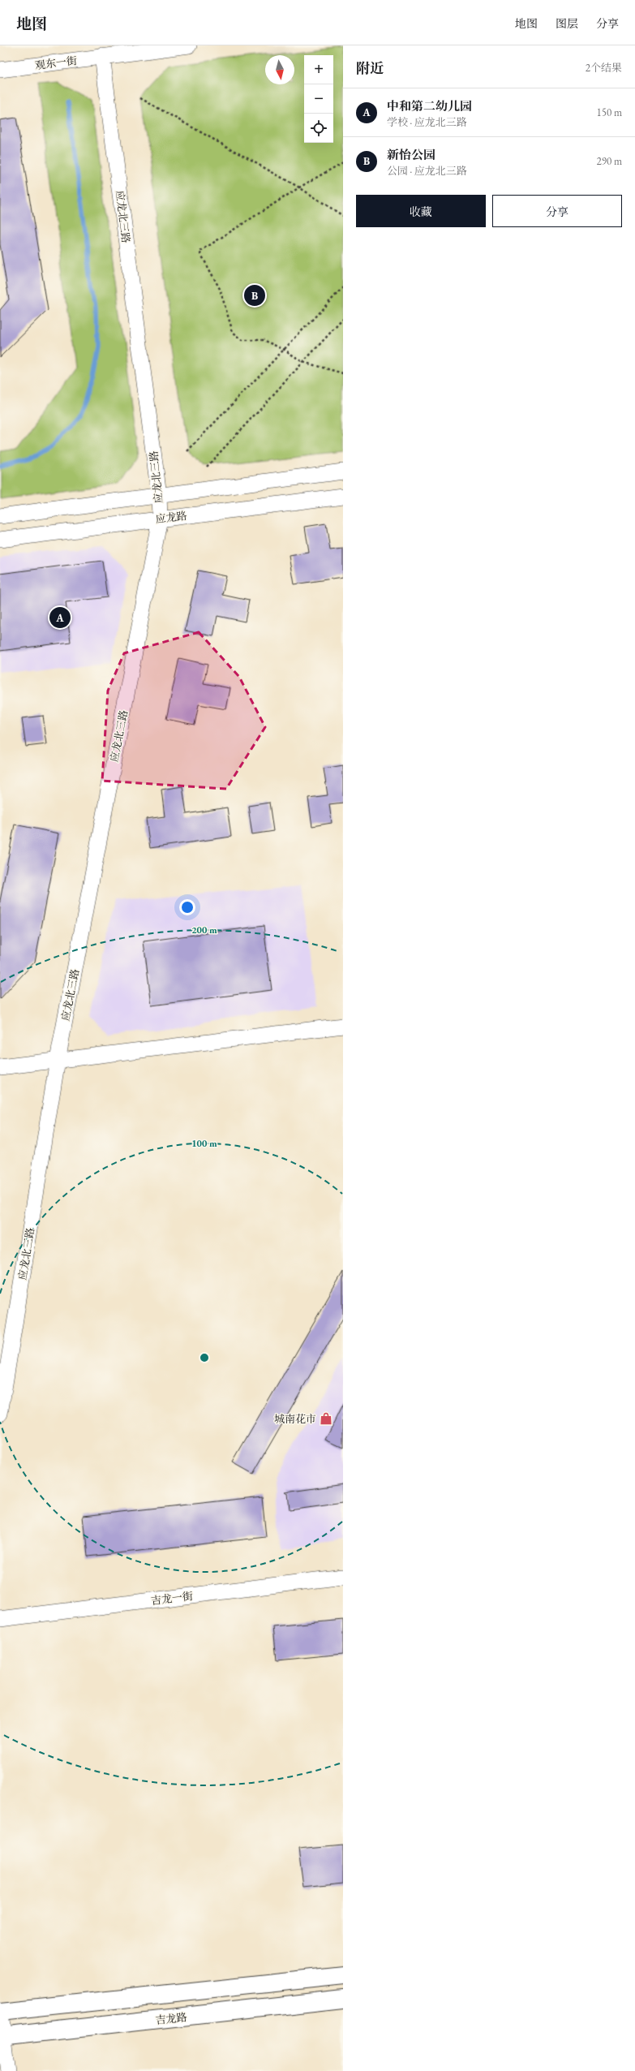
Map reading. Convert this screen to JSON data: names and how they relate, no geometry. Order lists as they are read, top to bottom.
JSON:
{
  "streets": {
    "main road": ["吉龙路"],
    "street": [
      "观东一街",
      "应龙北三路",
      "应龙路",
      "吉龙一街"
    ]
  },
  "crossings": [
    ["观东一街", "应龙北三路"],
    ["应龙北三路", "应龙路"]
  ],
  "places": {
    "shop": ["城南花市"]
  },
  "north": "bottom",
  "page": {
    "header": "地图",
    "nav": ["地图", "图层", "分享"],
    "heading": ["附近", "2个结果"],
    "map_buttons": ["+", "−"],
    "list": [
      {
        "mark": "A",
        "name": "中和第二幼儿园",
        "note": "学校 · 应龙北三路",
        "value": "150 m"
      },
      {
        "mark": "B",
        "name": "新怡公园",
        "note": "公园 · 应龙北三路",
        "value": "290 m"
      }
    ],
    "buttons": ["收藏", "分享"],
    "pins": ["B", "A"]
  },
  "rings": ["200 m", "100 m"]
}
